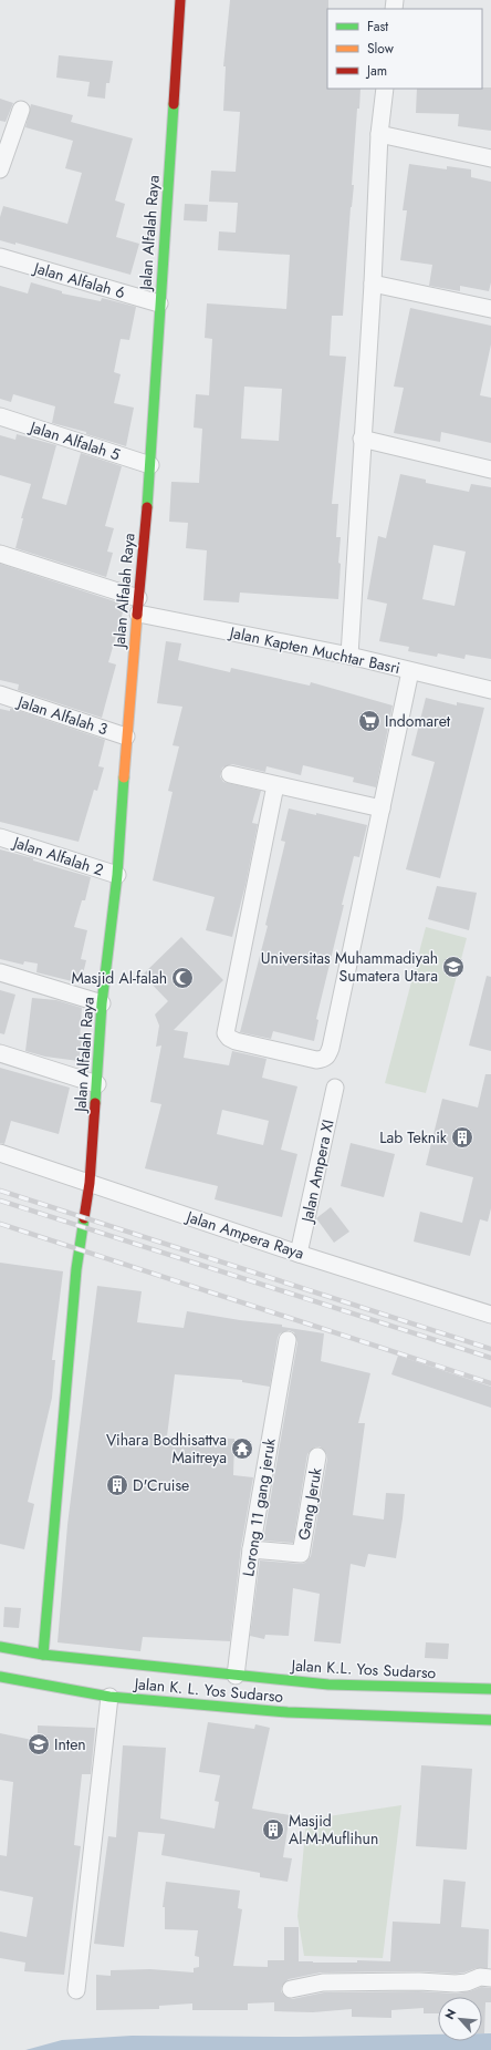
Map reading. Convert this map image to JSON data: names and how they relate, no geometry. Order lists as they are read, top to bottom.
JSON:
{
  "streets": {
    "street": [
      "Jalan Alfalah Raya",
      "Jalan Alfalah 6",
      "Jalan Alfalah 5",
      "Jalan Kapten Muchtar Basri",
      "Jalan Alfalah 3",
      "Jalan Alfalah 2",
      "Jalan Ampera XI",
      "Jalan Ampera Raya",
      "Gang Jeruk",
      "Lorong 11 gang jeruk",
      "Jalan K.L. Yos Sudarso",
      "Jalan K. L. Yos Sudarso"
    ]
  },
  "crossings": [
    ["Jalan Alfalah Raya", "Jalan Alfalah 6"],
    ["Jalan Alfalah Raya", "Jalan Alfalah 5"],
    ["Jalan Alfalah Raya", "Jalan Kapten Muchtar Basri"],
    ["Jalan Alfalah Raya", "Jalan Alfalah 3"],
    ["Jalan Alfalah Raya", "Jalan Alfalah 2"],
    ["Jalan Alfalah Raya", "Jalan Ampera Raya"],
    ["Jalan Alfalah Raya", "Jalan K. L. Yos Sudarso"],
    ["Jalan Ampera XI", "Jalan Ampera Raya"],
    ["Gang Jeruk", "Lorong 11 gang jeruk"],
    ["Lorong 11 gang jeruk", "Jalan K.L. Yos Sudarso"],
    ["Lorong 11 gang jeruk", "Jalan K. L. Yos Sudarso"],
    ["Jalan K.L. Yos Sudarso", "Jalan K. L. Yos Sudarso"]
  ],
  "places": {
    "supermarket": ["Indomaret"],
    "school or university": ["Universitas Muhammadiyah Sumatera Utara", "Inten"],
    "mosque": ["Masjid Al-falah"],
    "building": ["Lab Teknik", "D'Cruise", "Masjid Al-M-Muflihun"],
    "temple": ["Vihara Bodhisattva Maitreya"]
  },
  "legend": ["Fast", "Slow", "Jam"],
  "north": "top left"
}
